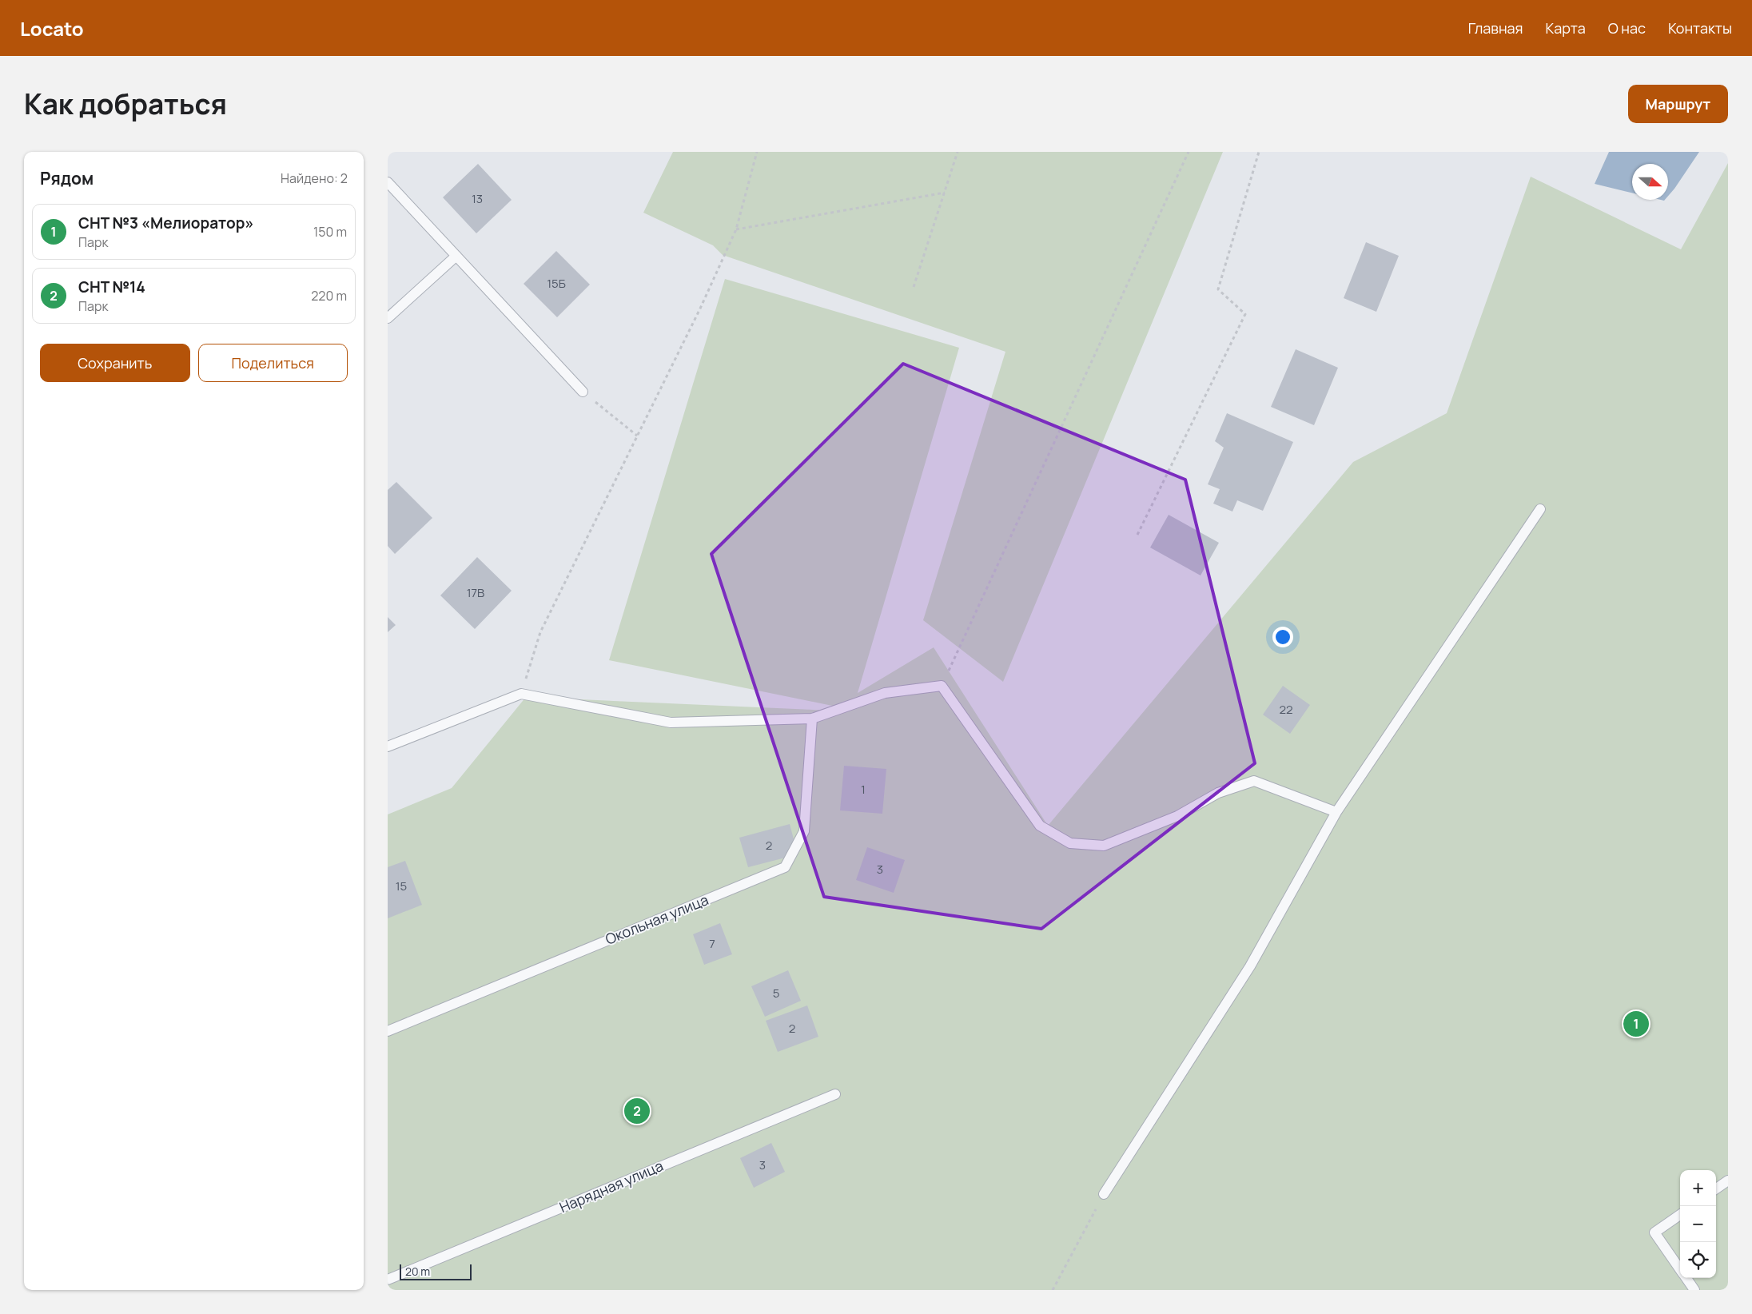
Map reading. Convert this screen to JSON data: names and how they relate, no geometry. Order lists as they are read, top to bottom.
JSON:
{
  "streets": {
    "lane": ["Окольная улица", "Нарядная улица"]
  },
  "house_numbers": [
    "13",
    "15Б",
    "17В",
    "22",
    "1",
    "2",
    "3",
    "15",
    "7",
    "5",
    "2",
    "3"
  ],
  "scale_bar": "20 m",
  "north": "right",
  "page": {
    "header": "Locato",
    "nav": [
      "Главная",
      "Карта",
      "О нас",
      "Контакты"
    ],
    "title": "Как добраться",
    "buttons": [
      "Маршрут",
      ["Сохранить", "Поделиться"]
    ],
    "heading": ["Рядом", "Найдено: 2"],
    "list": [
      {
        "mark": "1",
        "name": "СНТ №3 «Мелиоратор»",
        "note": "Парк",
        "value": "150 m"
      },
      {
        "mark": "2",
        "name": "СНТ №14",
        "note": "Парк",
        "value": "220 m"
      }
    ],
    "pins": ["1", "2"],
    "map_buttons": ["+", "−"],
    "scale": "20 m"
  }
}
